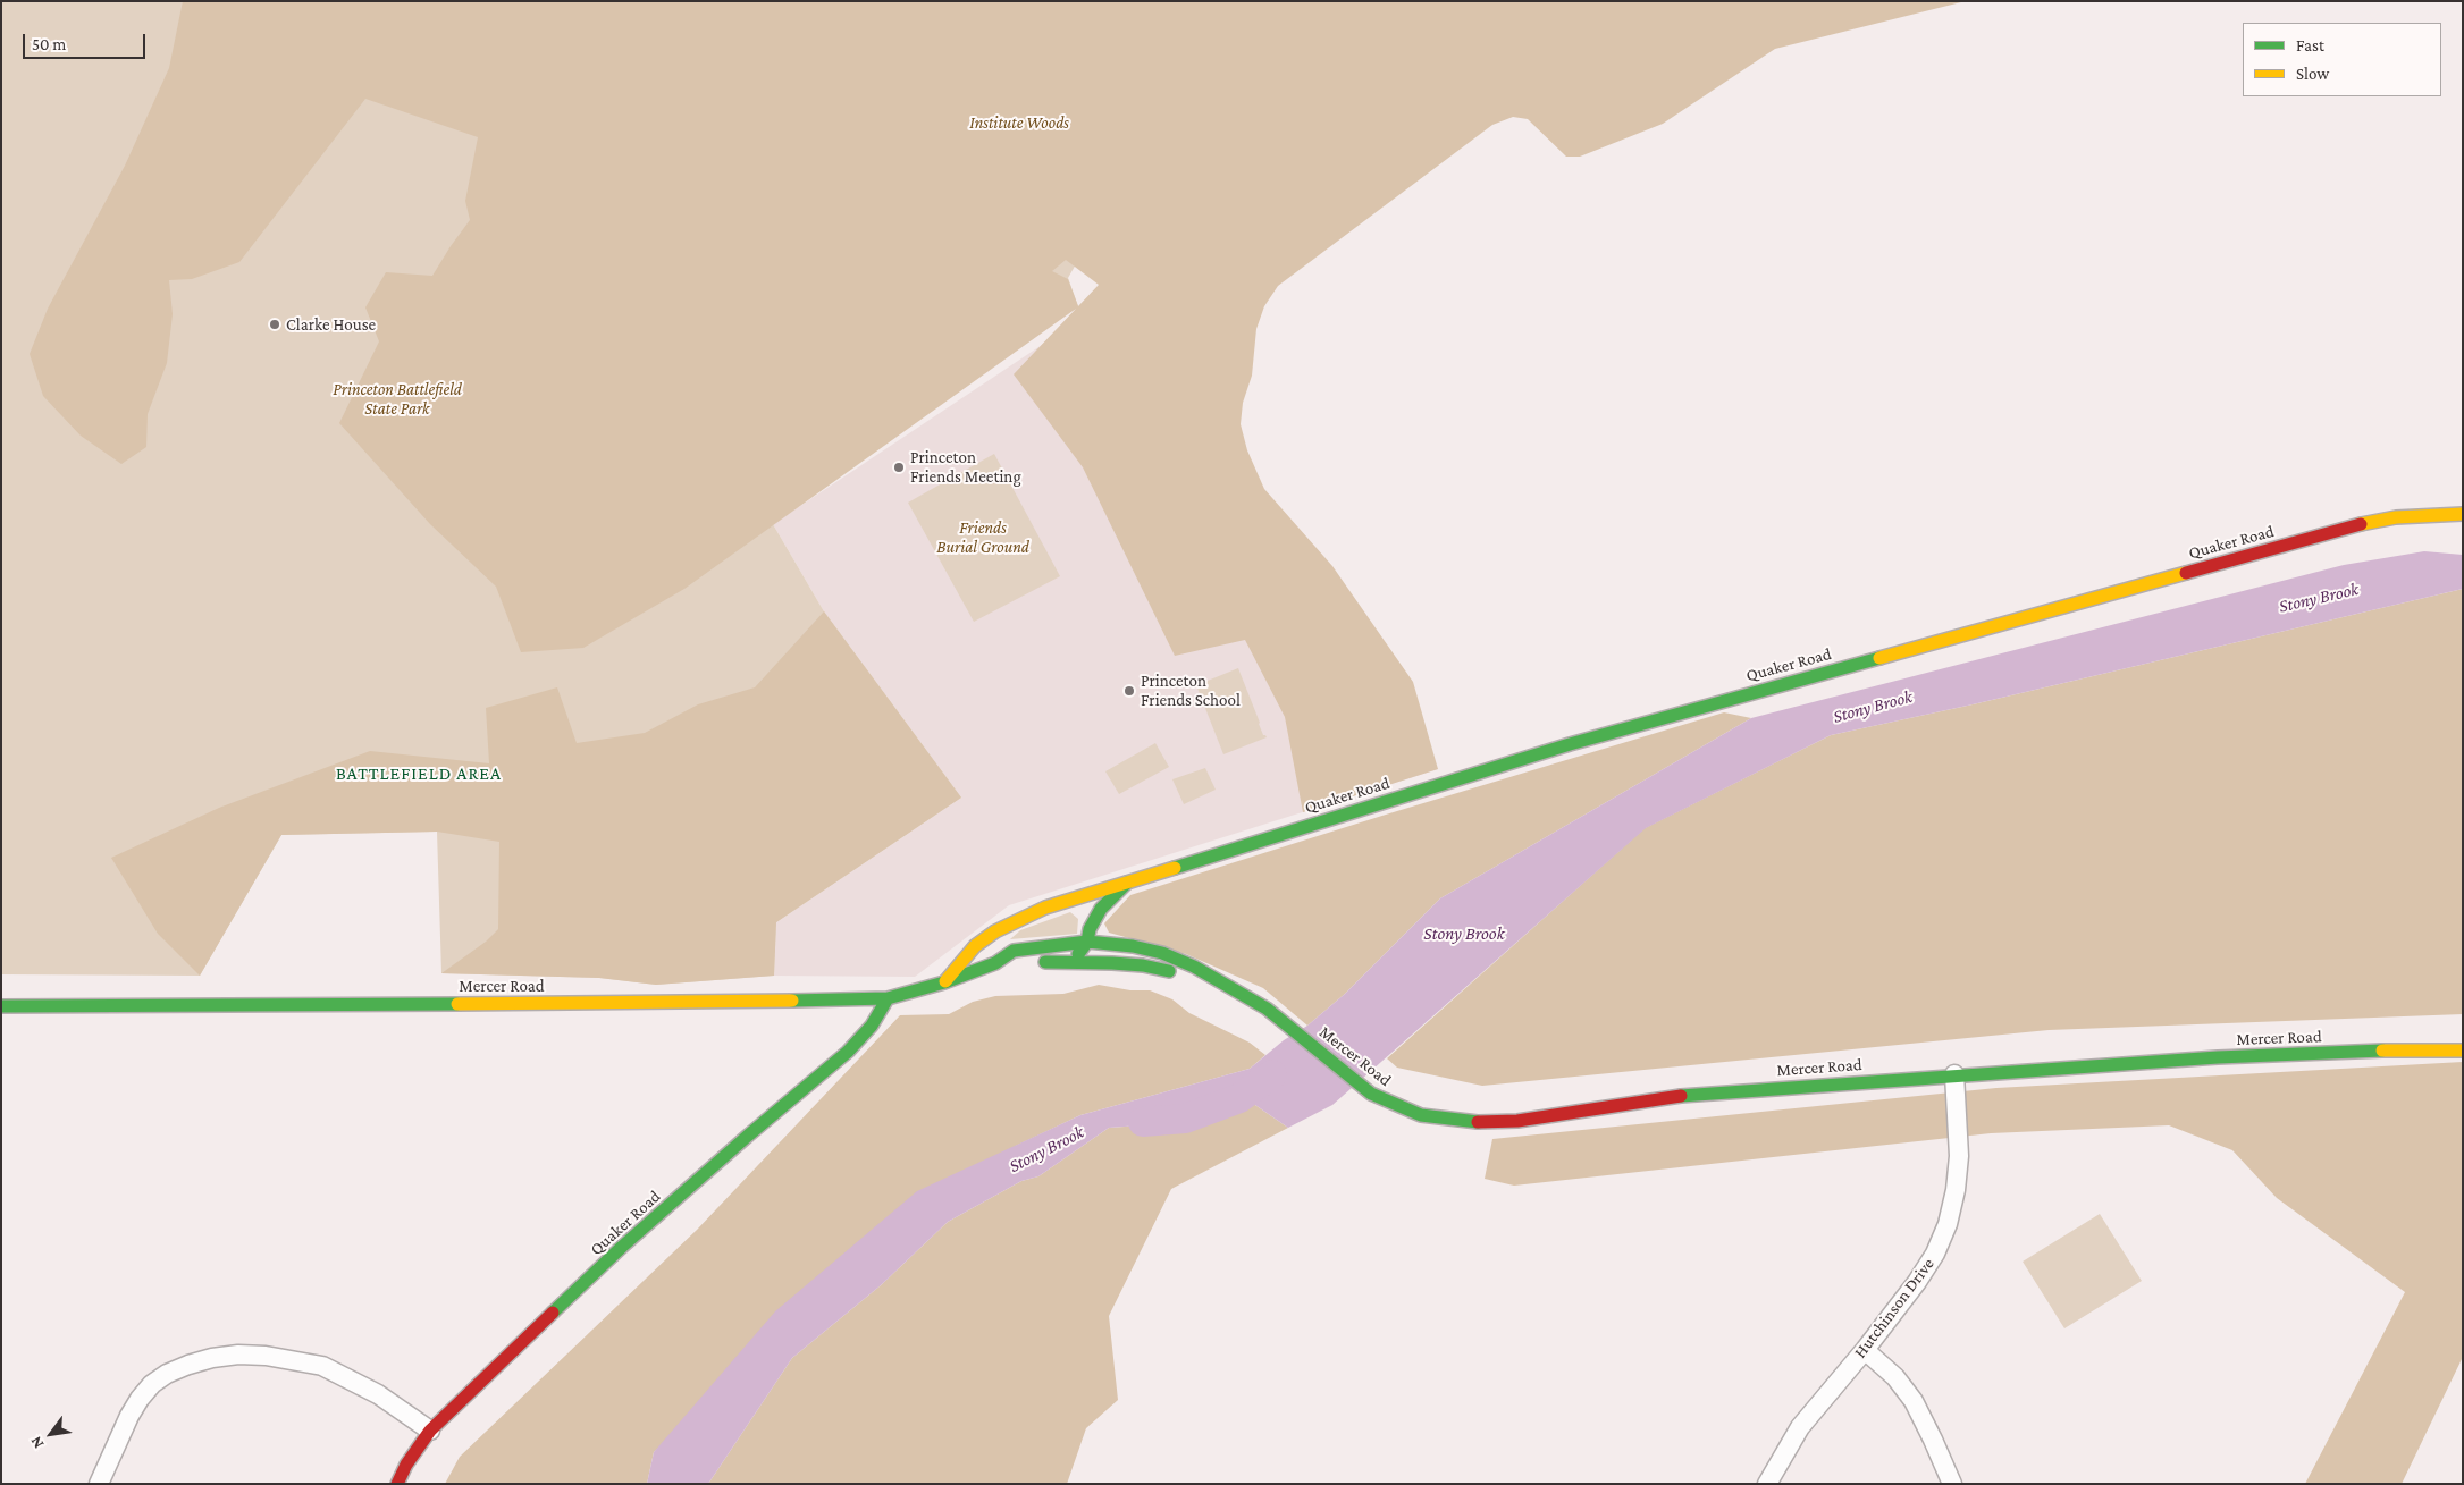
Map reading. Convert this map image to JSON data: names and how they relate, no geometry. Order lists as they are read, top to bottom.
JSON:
{
  "streets": {
    "main road": ["Quaker Road", "Mercer Road"],
    "street": ["Hutchinson Drive"]
  },
  "crossings": [
    ["Quaker Road", "Mercer Road"],
    ["Mercer Road", "Hutchinson Drive"]
  ],
  "districts": ["BATTLEFIELD AREA"],
  "water": ["Stony Brook"],
  "parks": ["Institute Woods", "Princeton Battlefield State Park", "Friends Burial Ground"],
  "places": ["Clarke House", "Princeton Friends Meeting", "Princeton Friends School"],
  "legend": ["Fast", "Slow"],
  "scale_bar": "50 m",
  "north": "bottom left"
}
